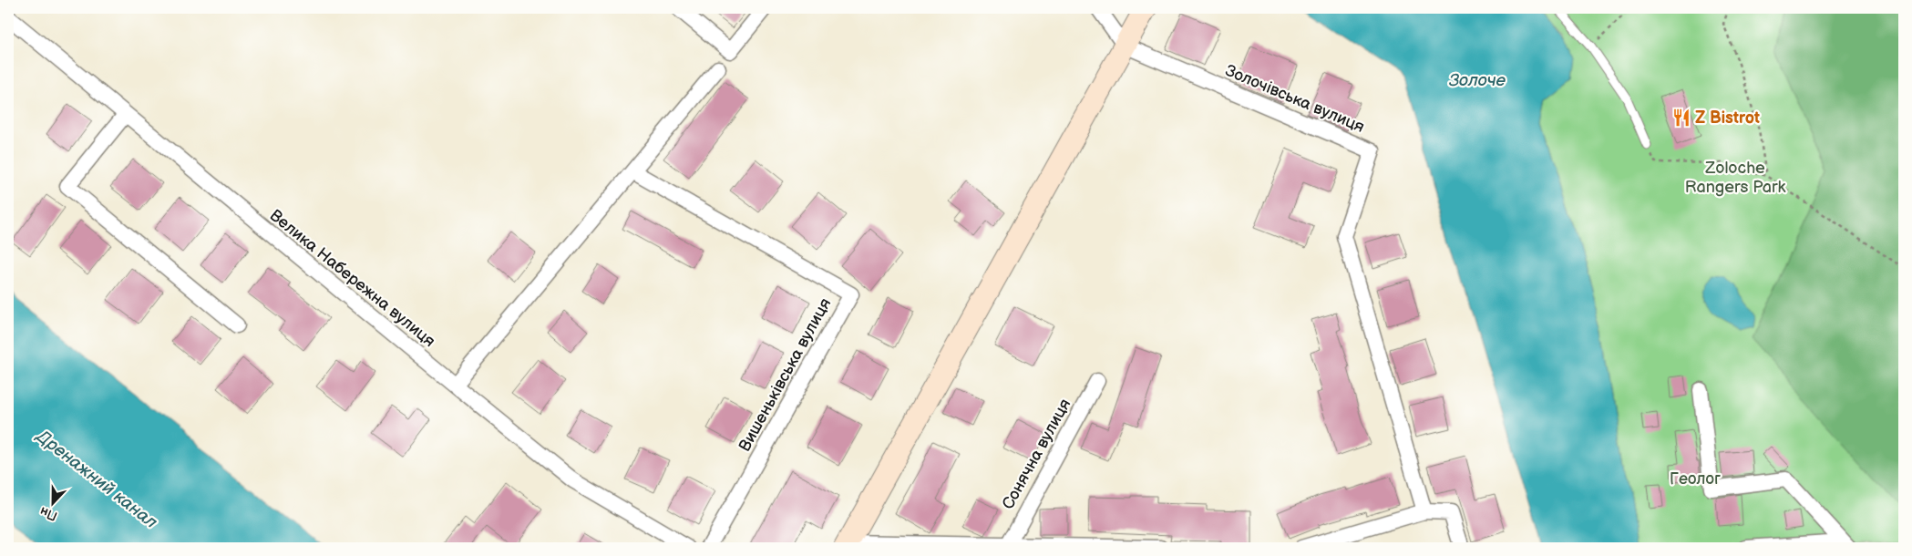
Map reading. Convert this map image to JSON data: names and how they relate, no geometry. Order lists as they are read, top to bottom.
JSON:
{
  "streets": {
    "street": [
      "Золочівська вулиця",
      "Велика Набережна вулиця",
      "Вишеньківська вулиця",
      "Сонячна вулиця"
    ]
  },
  "water": ["Золоче", "Дренажний канал"],
  "parks": ["Zoloche Rangers Park", "Геолог"],
  "places": {
    "restaurant": ["Z Bistrot"]
  },
  "north": "bottom"
}
